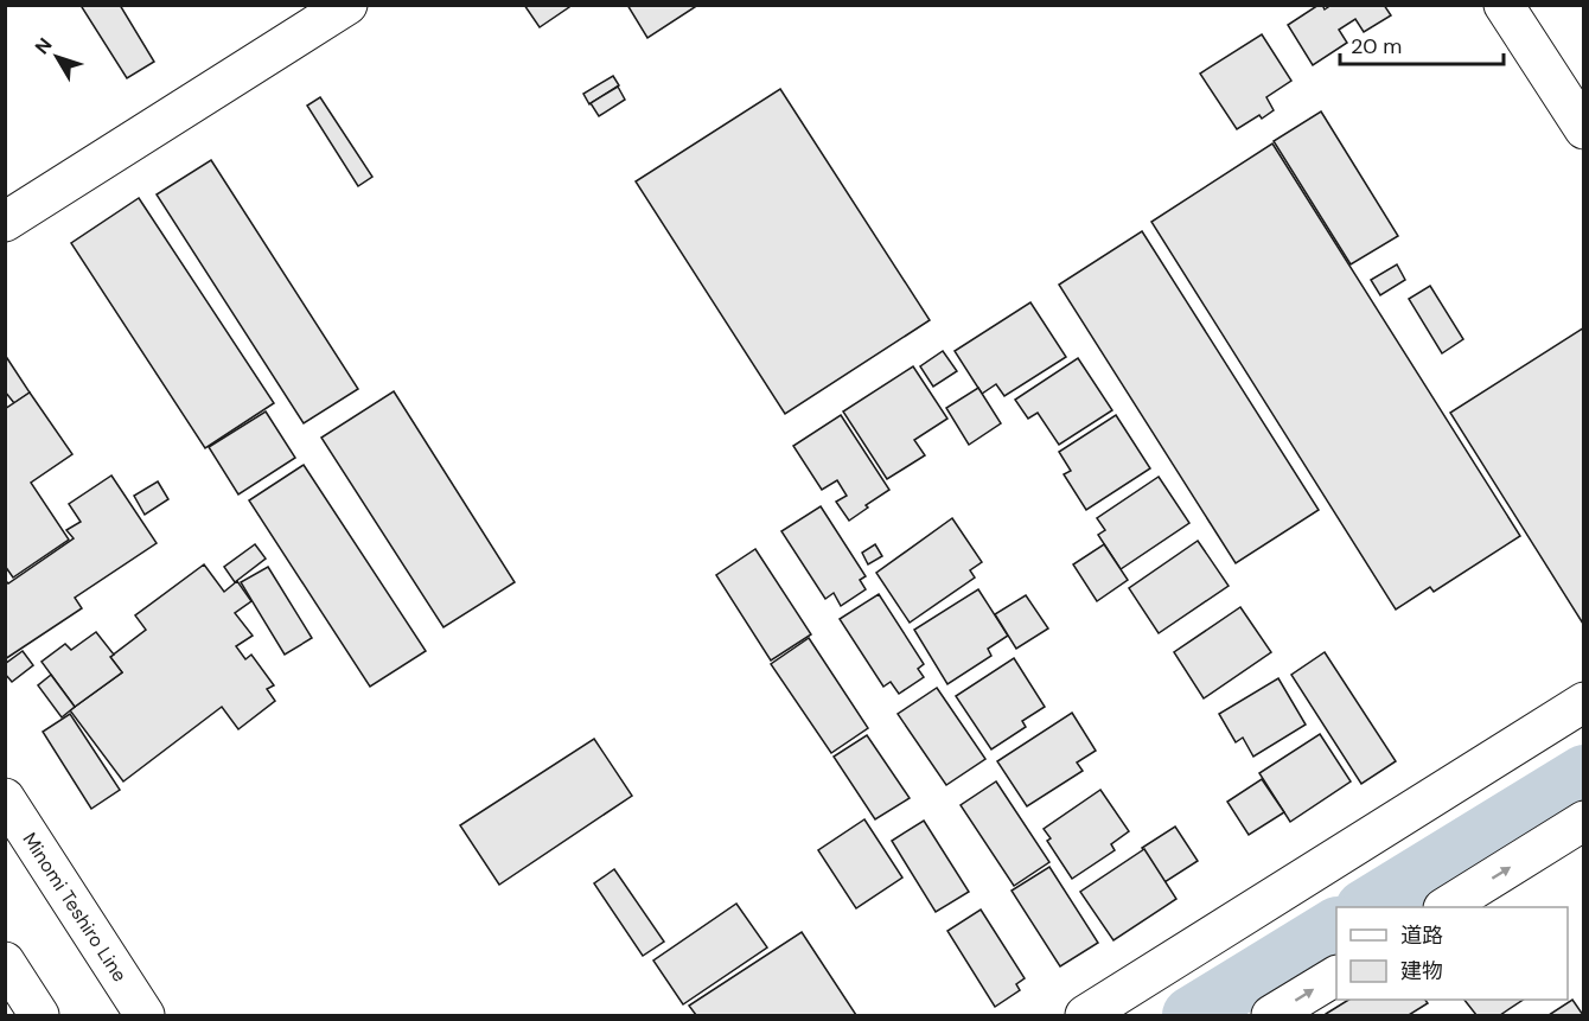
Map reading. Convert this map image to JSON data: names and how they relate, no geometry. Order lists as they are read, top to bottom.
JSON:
{
  "streets": {
    "street": ["Minomi Teshiro Line"]
  },
  "legend": ["道路", "建物"],
  "scale_bar": "20 m",
  "north": "top left"
}
